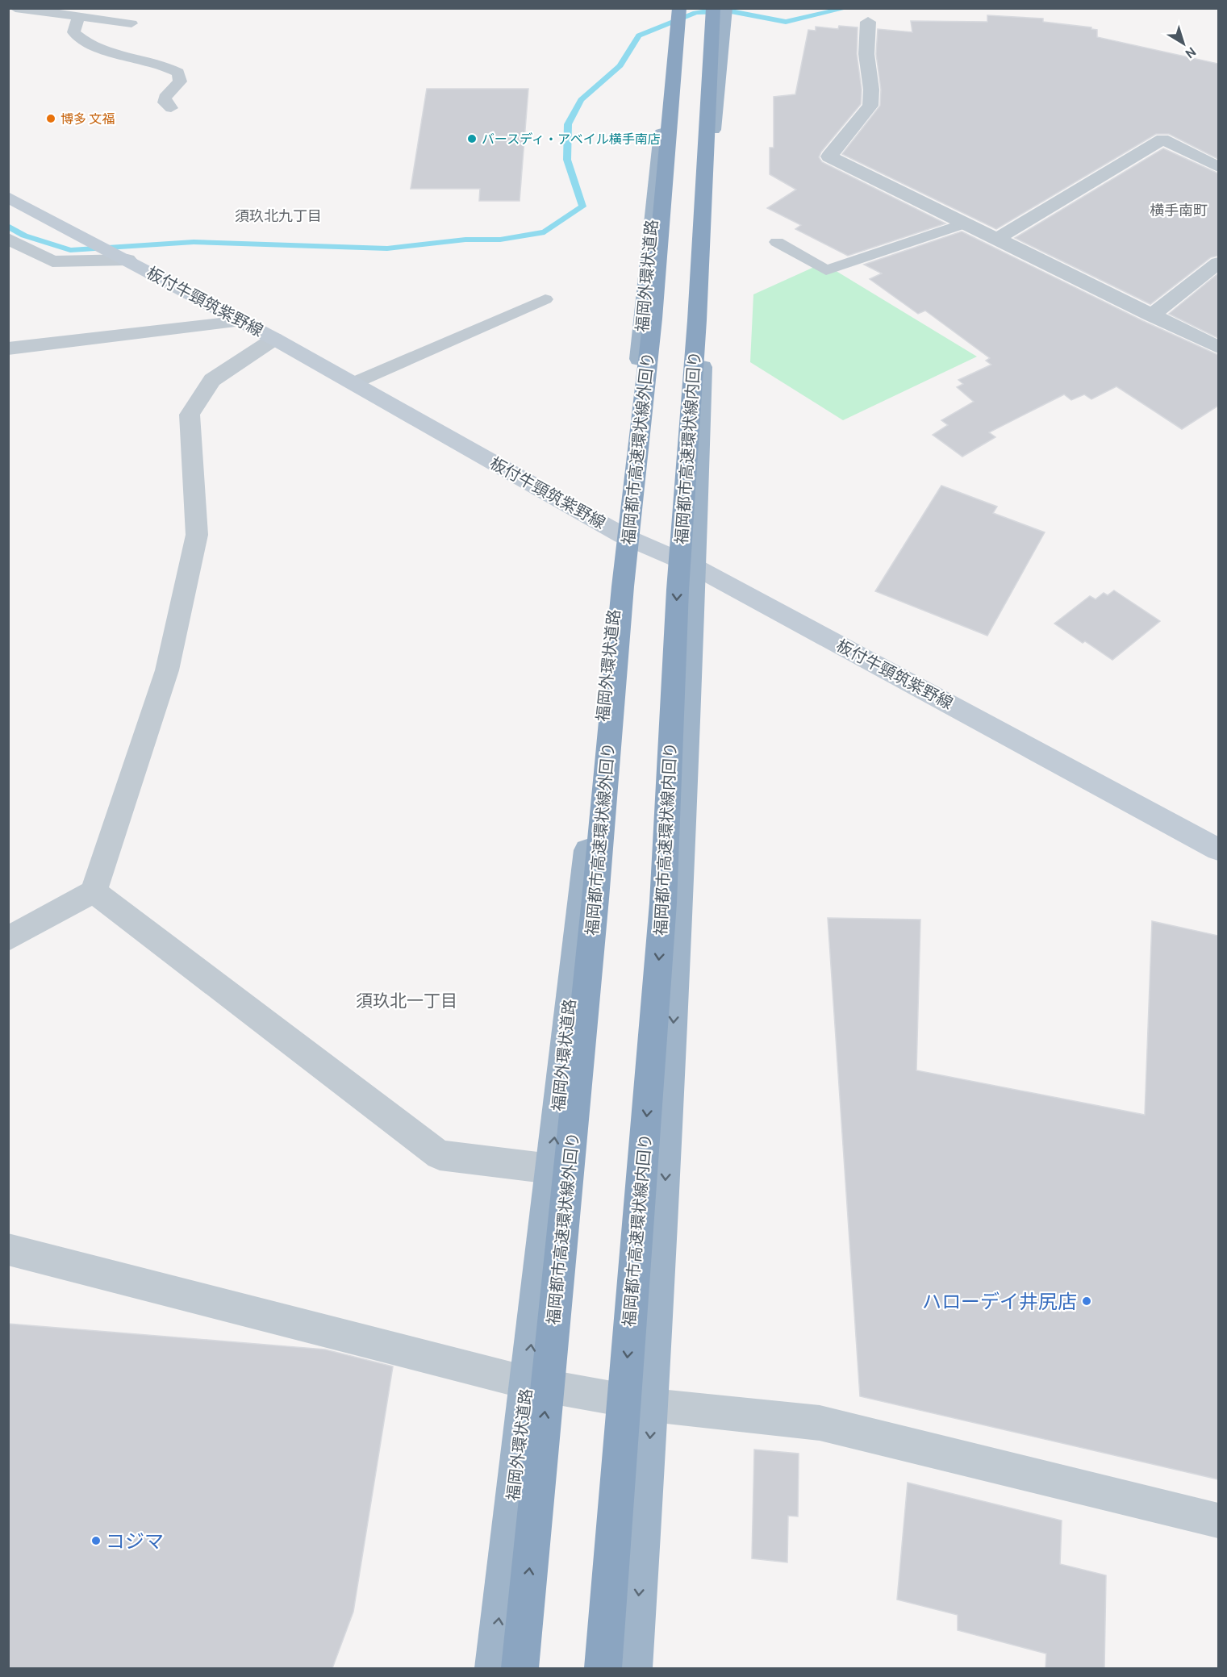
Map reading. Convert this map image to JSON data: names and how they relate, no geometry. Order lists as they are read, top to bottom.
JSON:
{
  "streets": {
    "highway": ["福岡外環状道路", "福岡都市高速環状線内回り", "福岡都市高速環状線外回り"],
    "main road": ["板付牛頸筑紫野線"]
  },
  "crossings": [
    ["福岡外環状道路", "板付牛頸筑紫野線"],
    ["福岡外環状道路", "福岡都市高速環状線外回り"]
  ],
  "districts": ["横手南町", "須玖北九丁目", "須玖北一丁目"],
  "places": [
    "博多 文福",
    "バースディ・アベイル横手南店",
    "ハローデイ井尻店",
    "コジマ"
  ],
  "north": "bottom right"
}
